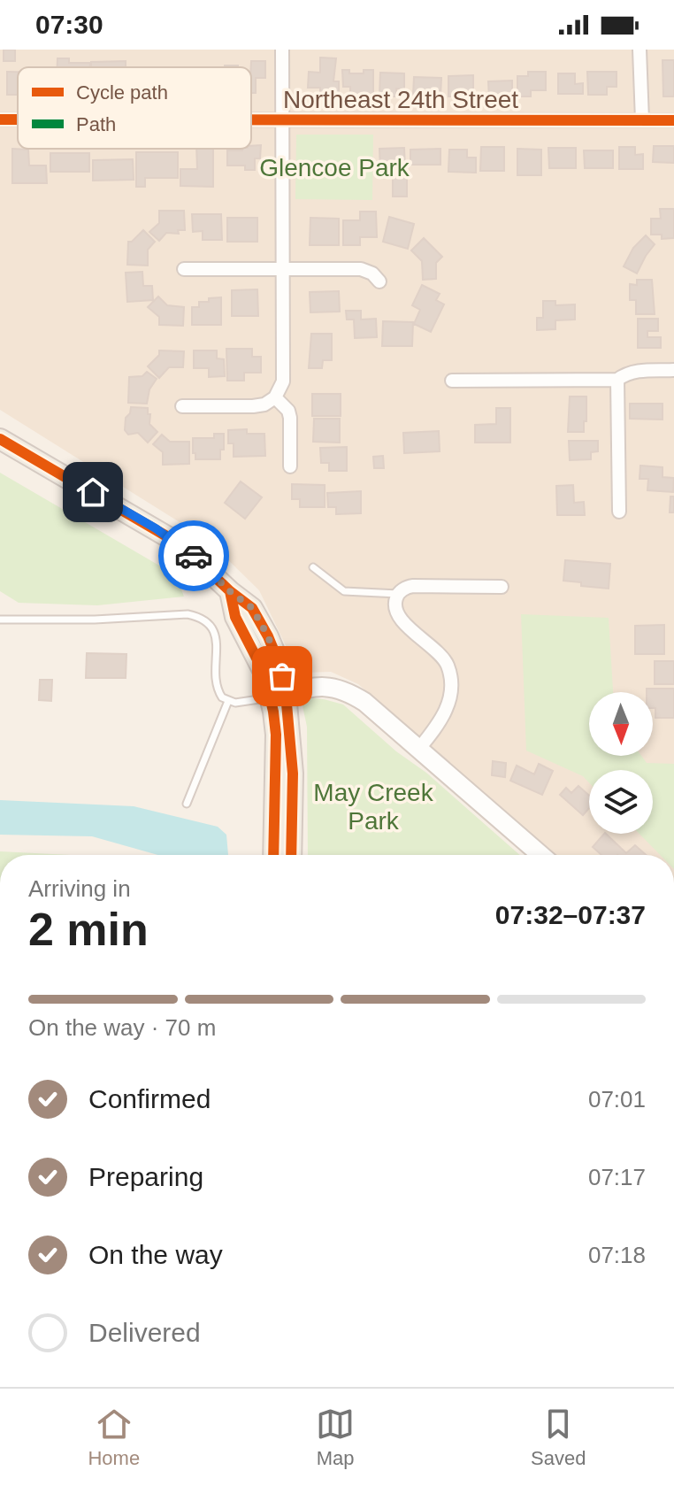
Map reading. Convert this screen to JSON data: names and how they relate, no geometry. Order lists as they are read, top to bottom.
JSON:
{
  "streets": {
    "street": ["Northeast 24th Street"]
  },
  "parks": ["Glencoe Park", "May Creek Park"],
  "legend": ["Cycle path", "Path"],
  "north": "bottom",
  "page": {
    "status": "07:30",
    "heading": ["2 min", "Arriving in", "07:32–07:37"],
    "bar": "On the way · 70 m",
    "list": [
      ["Confirmed", "07:01"],
      ["Preparing", "07:17"],
      ["On the way", "07:18"],
      "Delivered"
    ],
    "tabs": ["Home", "Map", "Saved"]
  }
}
